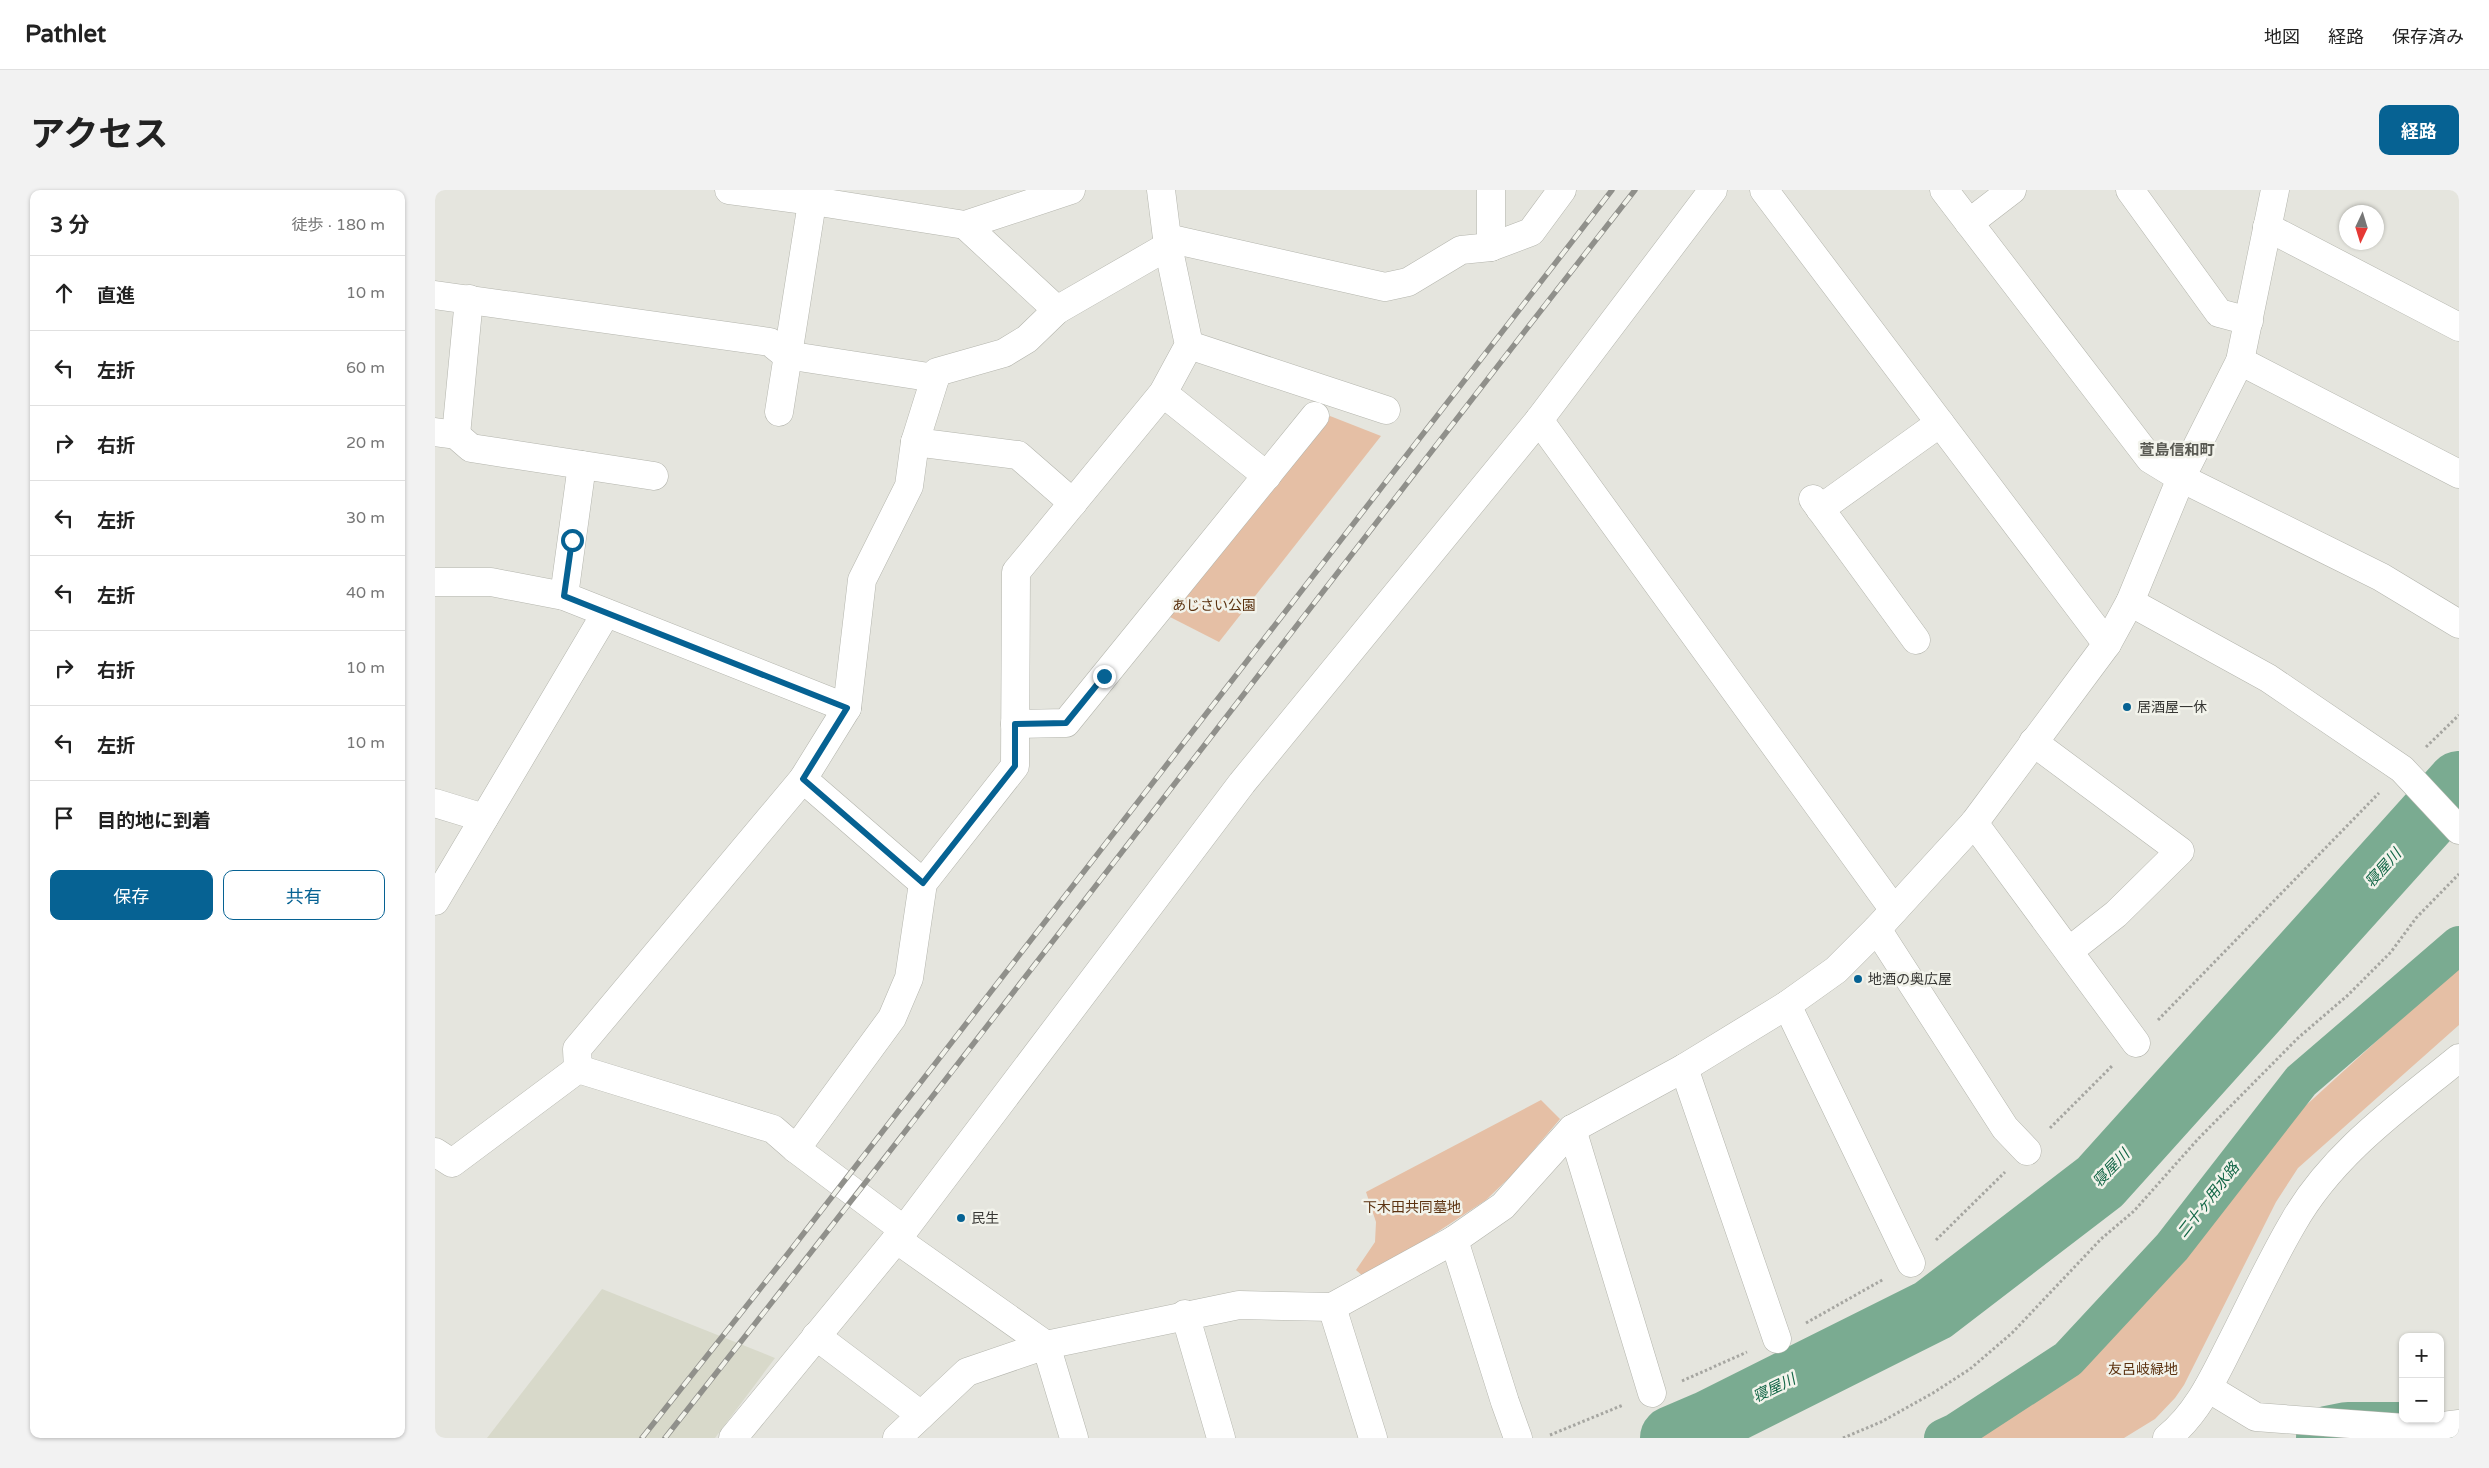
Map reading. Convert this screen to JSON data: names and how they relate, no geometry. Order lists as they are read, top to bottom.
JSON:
{
  "districts": ["萱島信和町"],
  "water": ["寝屋川", "二十ヶ用水路"],
  "parks": ["あじさい公園", "下木田共同墓地", "友呂岐緑地"],
  "places": ["居酒屋一休", "地酒の奥広屋", "民生"],
  "north": "bottom",
  "page": {
    "header": "Pathlet",
    "nav": ["地図", "経路", "保存済み"],
    "title": "アクセス",
    "buttons": [
      "経路",
      ["保存", "共有"]
    ],
    "heading": ["3 分", "徒歩 · 180 m"],
    "list": [
      ["直進", "10 m"],
      ["左折", "60 m"],
      ["右折", "20 m"],
      ["左折", "30 m"],
      ["左折", "40 m"],
      ["右折", "10 m"],
      ["左折", "10 m"],
      "目的地に到着"
    ],
    "map_buttons": ["+", "−"]
  }
}
